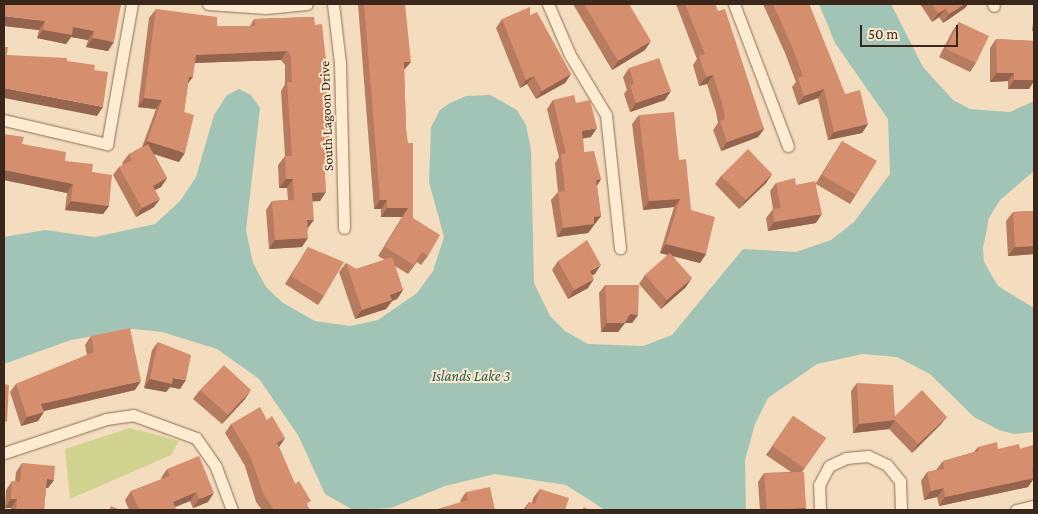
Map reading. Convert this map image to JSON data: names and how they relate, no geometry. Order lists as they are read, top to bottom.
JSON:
{
  "streets": {
    "street": ["South Lagoon Drive"]
  },
  "water": ["Islands Lake 3"],
  "scale_bar": "50 m"
}
